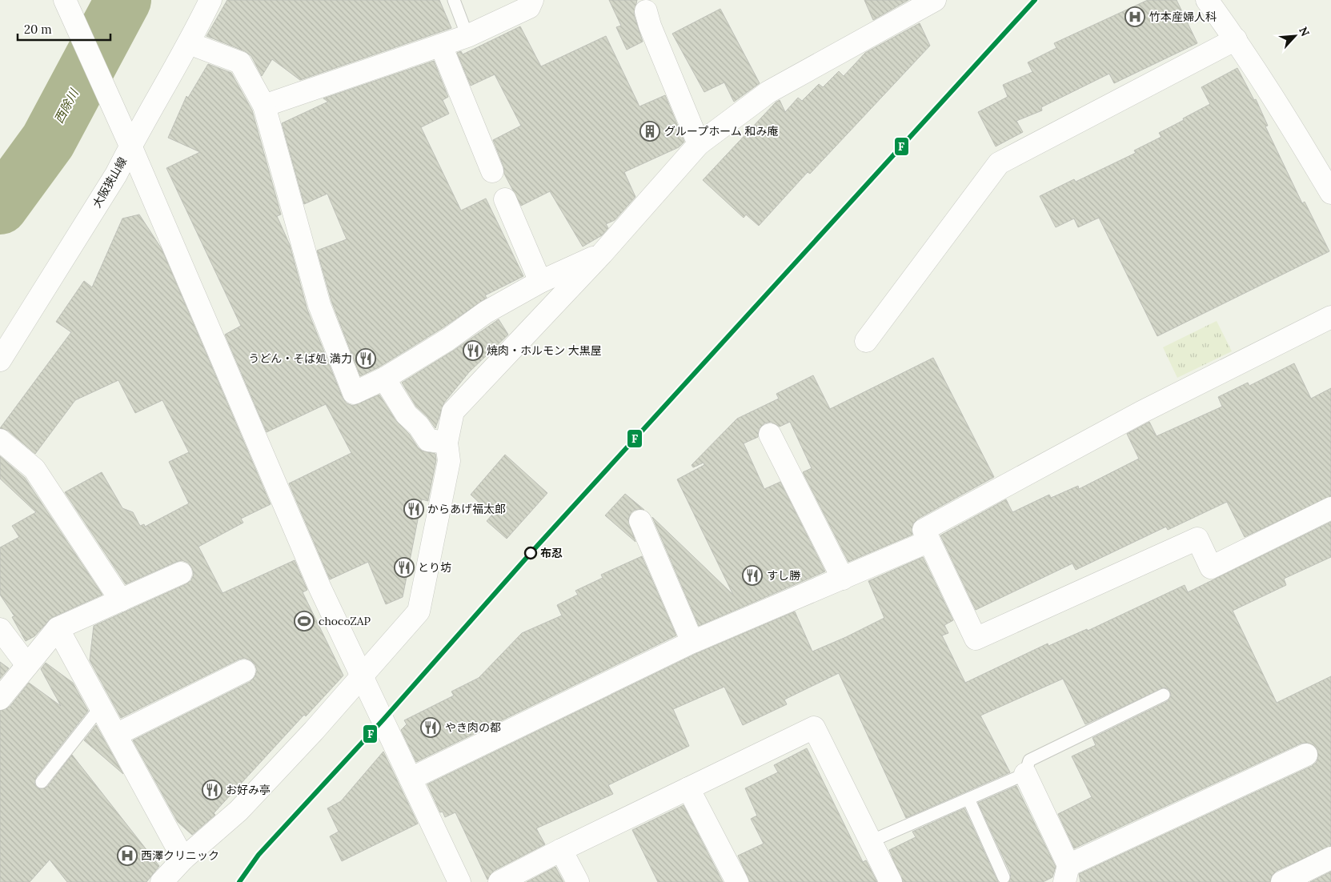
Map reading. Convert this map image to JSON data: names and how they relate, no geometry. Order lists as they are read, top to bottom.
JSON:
{
  "streets": {
    "street": ["大阪狭山線"]
  },
  "water": ["西除川"],
  "places": {
    "hospital": ["竹本産婦人科", "西澤クリニック"],
    "building": ["グループホーム 和み庵"],
    "restaurant": [
      "焼肉・ホルモン 大黒屋",
      "うどん・そば処 満力",
      "からあげ福太郎",
      "とり坊",
      "すし勝",
      "やき肉の都",
      "お好み亭"
    ],
    "other": ["布忍"],
    "sports": ["chocoZAP"]
  },
  "lines": ["transit line F"],
  "scale_bar": "20 m",
  "north": "top right"
}
